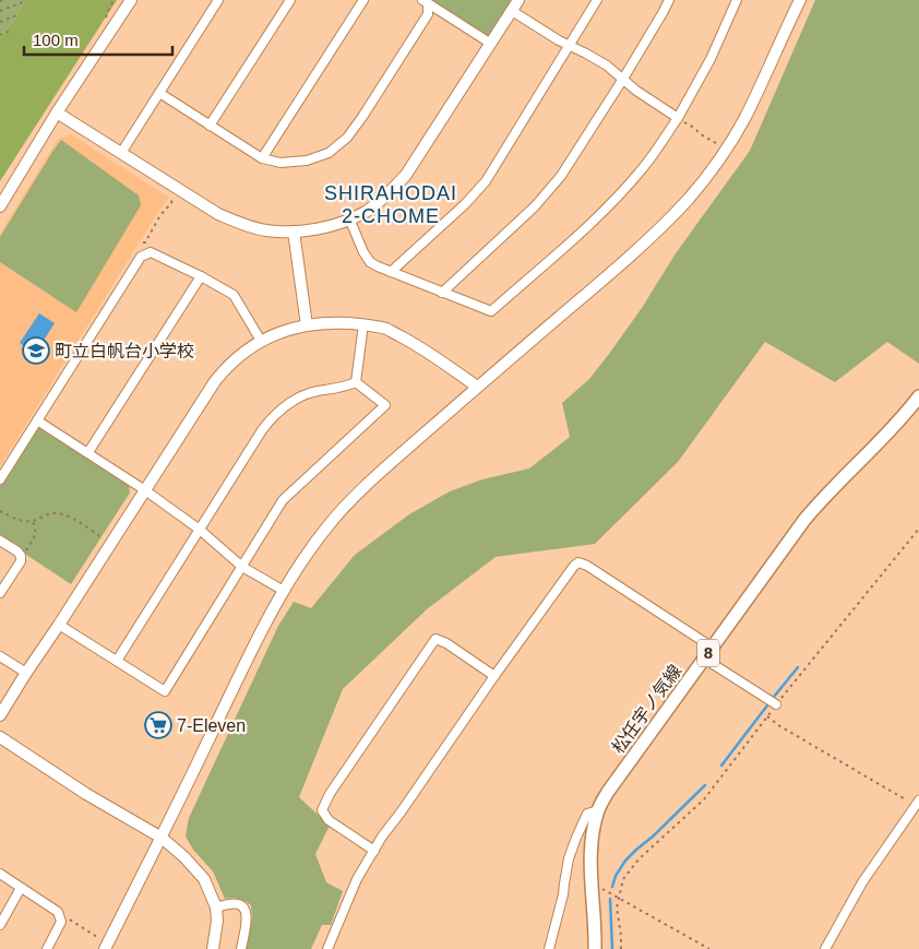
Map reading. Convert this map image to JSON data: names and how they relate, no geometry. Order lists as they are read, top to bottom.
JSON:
{
  "streets": {
    "main road": ["8", "松任宇ノ気線"]
  },
  "districts": ["SHIRAHODAI 2-CHOME"],
  "places": {
    "school or university": ["町立白帆台小学校"],
    "supermarket": ["7-Eleven"]
  },
  "scale_bar": "100 m"
}
